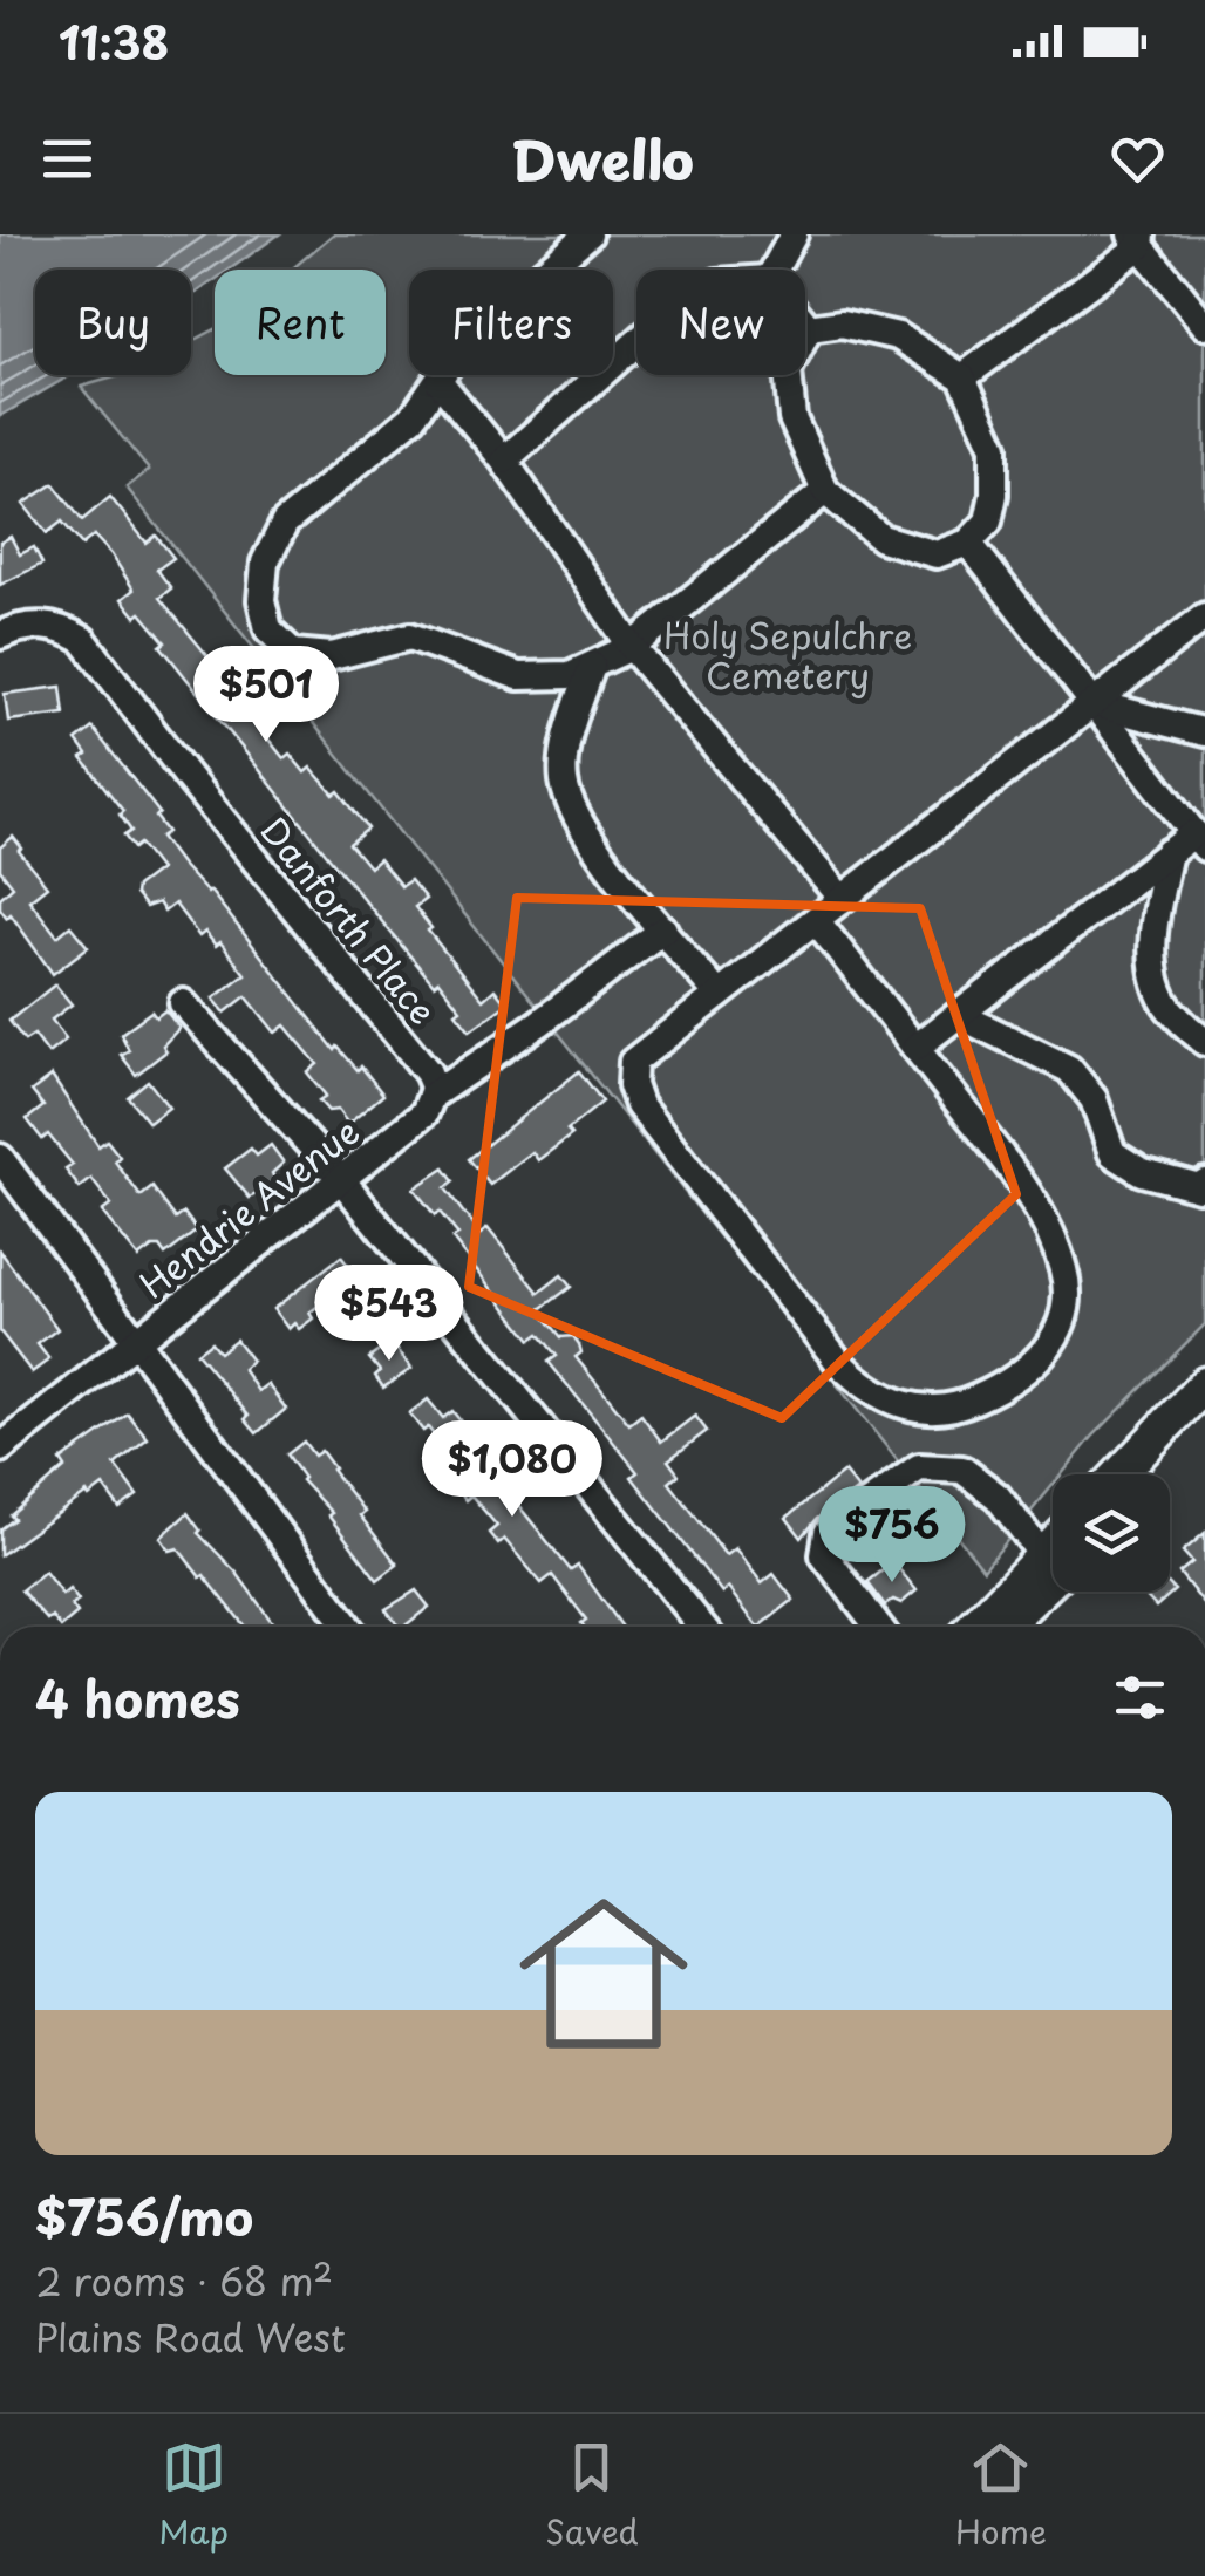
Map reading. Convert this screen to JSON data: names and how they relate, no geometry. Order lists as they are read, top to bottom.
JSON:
{
  "streets": {
    "street": ["Danforth Place", "Hendrie Avenue"]
  },
  "crossings": [
    ["Danforth Place", "Hendrie Avenue"]
  ],
  "parks": ["Holy Sepulchre Cemetery"],
  "page": {
    "status": "11:38",
    "header": "Dwello",
    "chip": [
      "Buy",
      "Rent",
      "Filters",
      "New"
    ],
    "price": [
      "$501",
      "$543",
      "$1,080",
      "$756"
    ],
    "heading": "4 homes",
    "list": [
      {
        "name": "$756/mo",
        "note": "2 rooms · 68 m² · Plains Road West"
      }
    ],
    "tabs": ["Map", "Saved", "Home"]
  }
}
